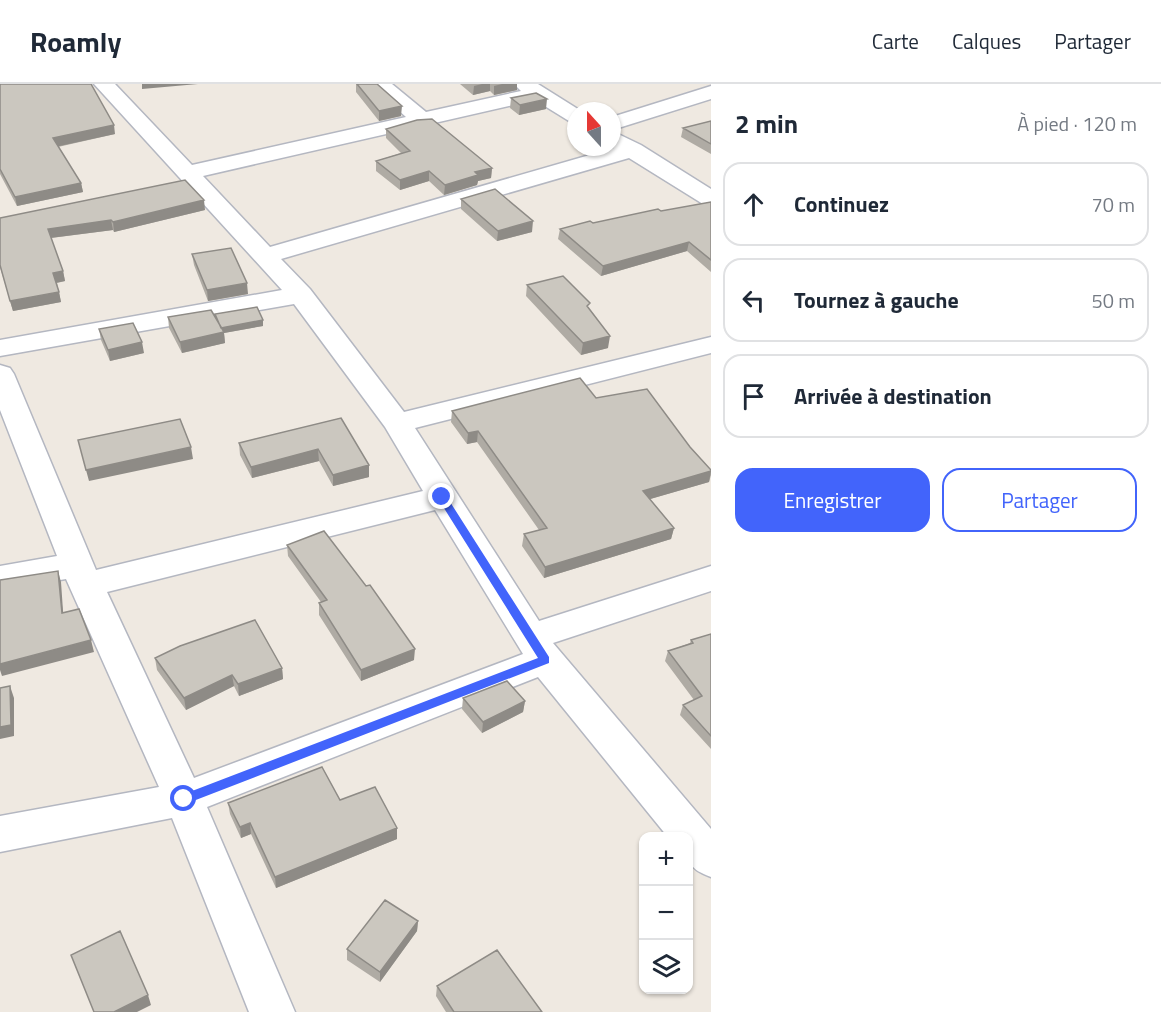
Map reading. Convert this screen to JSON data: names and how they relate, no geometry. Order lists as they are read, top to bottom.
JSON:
{
  "north": "top",
  "page": {
    "header": "Roamly",
    "nav": ["Carte", "Calques", "Partager"],
    "heading": ["2 min", "À pied · 120 m"],
    "list": [
      ["Continuez", "70 m"],
      ["Tournez à gauche", "50 m"],
      "Arrivée à destination"
    ],
    "buttons": ["Enregistrer", "Partager"],
    "map_buttons": ["+", "−"]
  }
}
